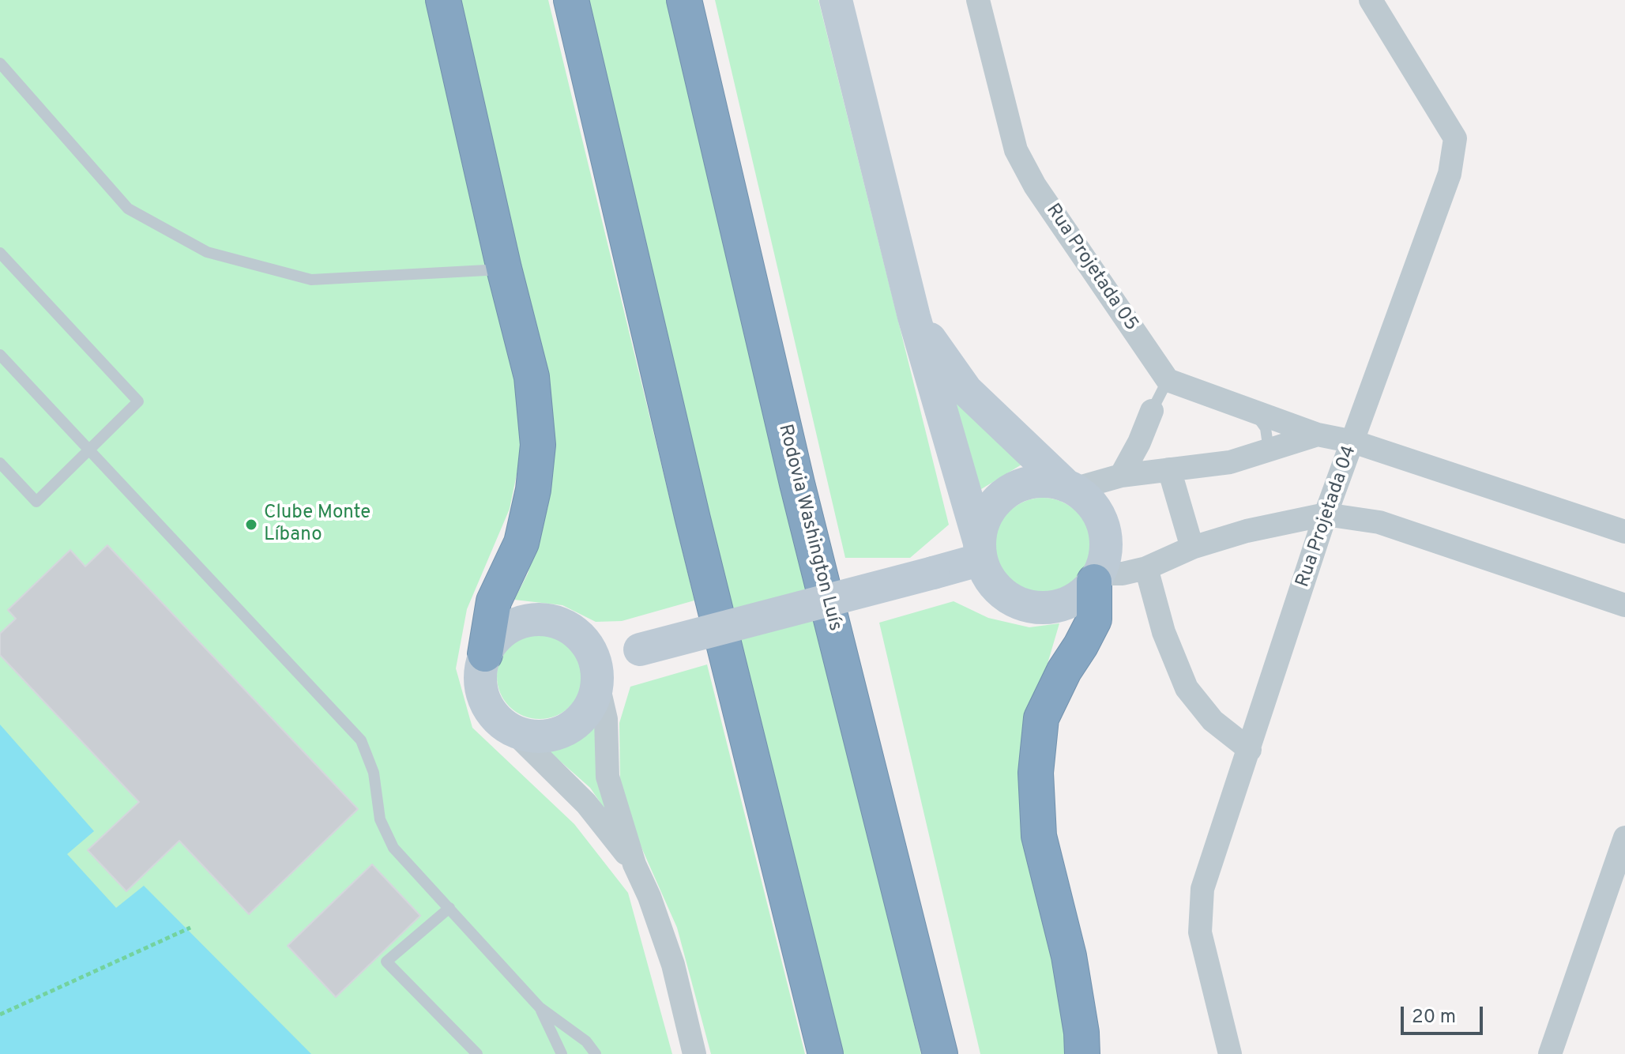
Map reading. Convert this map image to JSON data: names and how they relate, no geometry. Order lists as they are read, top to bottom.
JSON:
{
  "streets": {
    "highway": ["Rodovia Washington Luís"],
    "street": ["Rua Projetada 05", "Rua Projetada 04"]
  },
  "places": ["Clube Monte Líbano"],
  "scale_bar": "20 m"
}
